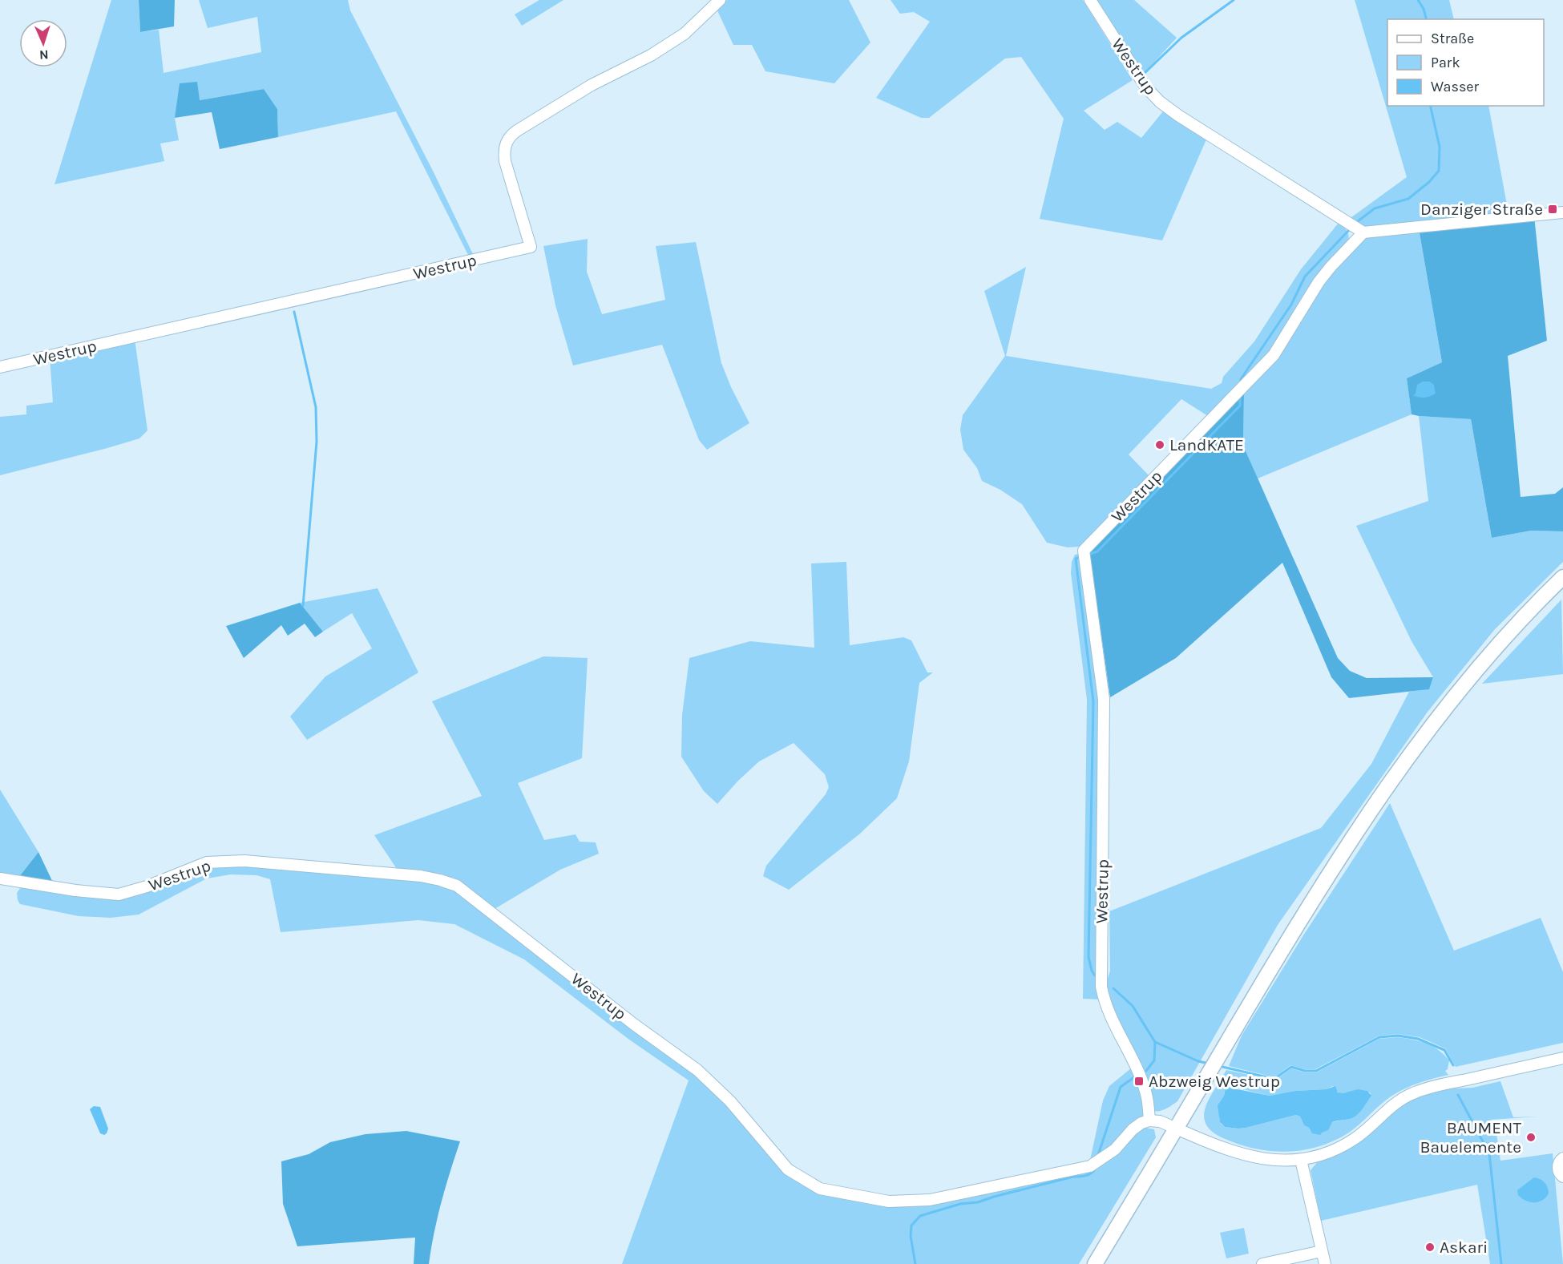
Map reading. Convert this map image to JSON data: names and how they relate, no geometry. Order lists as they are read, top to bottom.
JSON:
{
  "streets": {
    "street": ["Westrup"]
  },
  "places": {
    "transit": ["Danziger Straße", "Abzweig Westrup"],
    "other": ["LandKATE", "BAUMENT Bauelemente", "Askari"]
  },
  "legend": ["Straße", "Park", "Wasser"],
  "north": "bottom"
}
